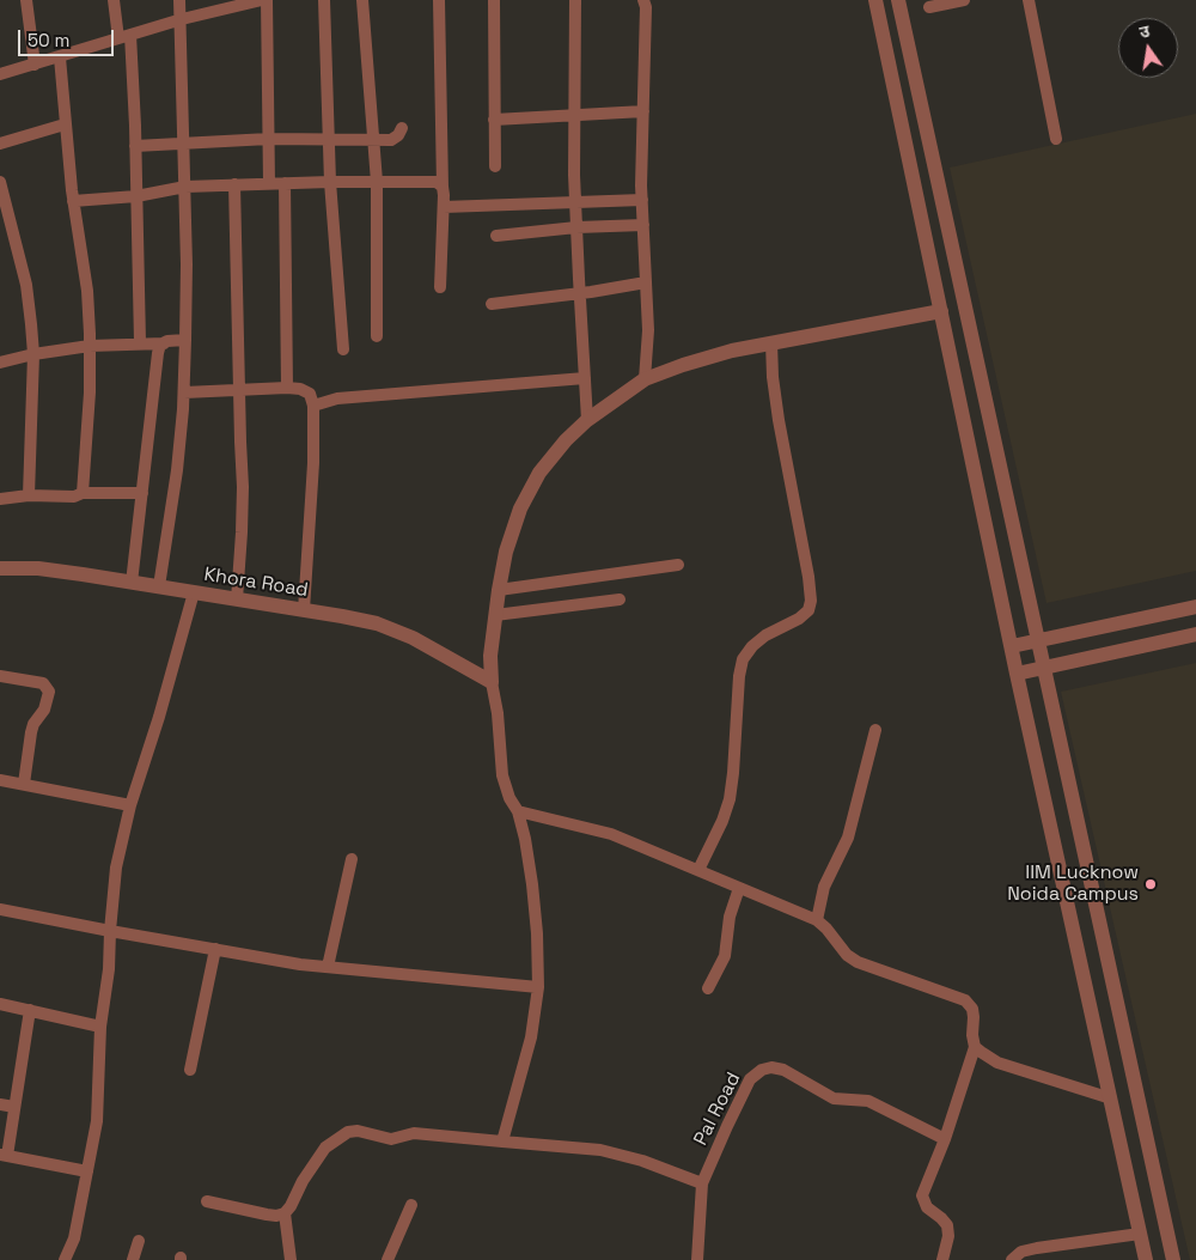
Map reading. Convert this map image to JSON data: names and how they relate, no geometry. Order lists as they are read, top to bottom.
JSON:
{
  "streets": {
    "street": ["Khora Road", "Pal Road"]
  },
  "places": ["IIM Lucknow Noida Campus"],
  "scale_bar": "50 m",
  "north": "top"
}
